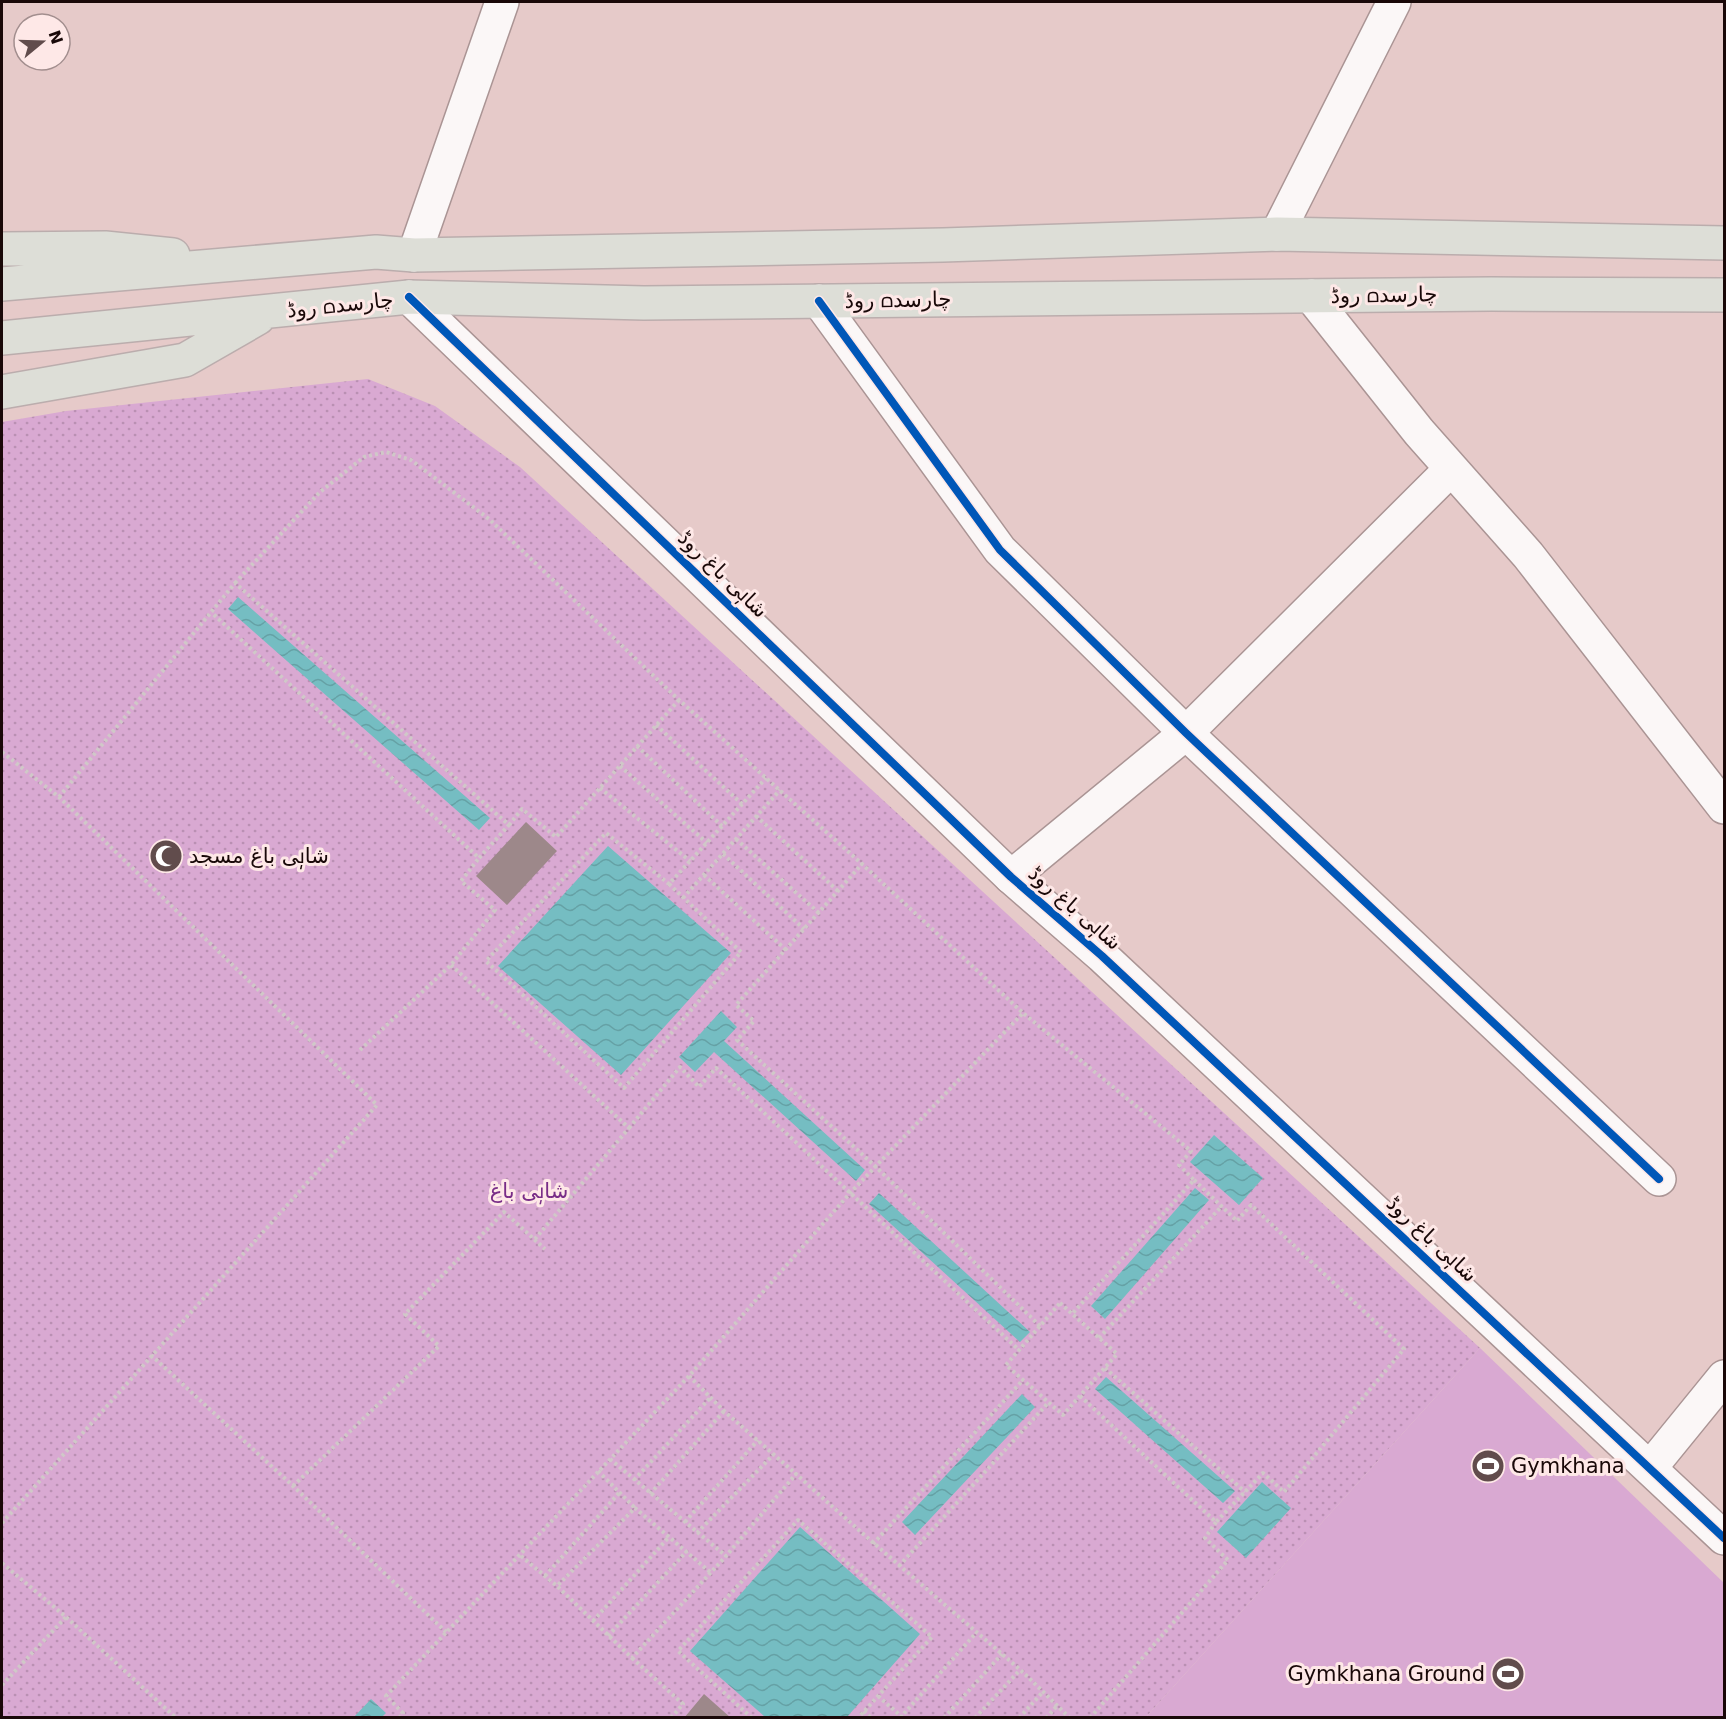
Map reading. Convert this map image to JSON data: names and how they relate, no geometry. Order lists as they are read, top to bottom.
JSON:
{
  "streets": {
    "main road": ["چارسدہ روڈ"],
    "street": ["شاہی باغ روڈ"]
  },
  "crossings": [
    ["چارسدہ روڈ", "شاہی باغ روڈ"]
  ],
  "parks": ["شاہی باغ"],
  "places": {
    "mosque": ["شاہی باغ مسجد"],
    "sports": ["Gymkhana", "Gymkhana Ground"]
  },
  "north": "right"
}
